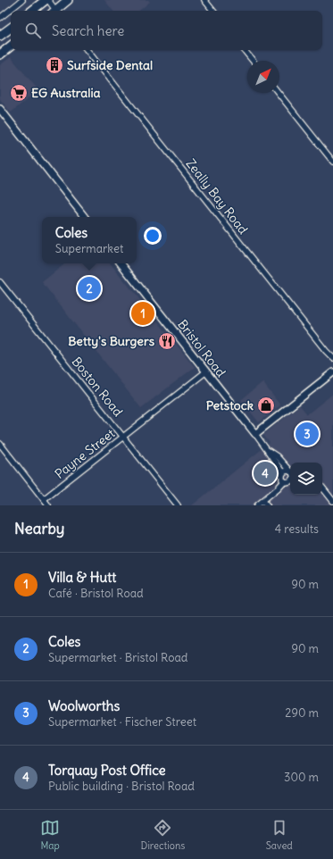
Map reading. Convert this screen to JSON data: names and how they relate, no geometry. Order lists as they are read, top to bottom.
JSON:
{
  "streets": {
    "street": [
      "Zeally Bay Road",
      "Bristol Road",
      "Boston Road",
      "Payne Street"
    ]
  },
  "crossings": [
    ["Bristol Road", "Payne Street"],
    ["Boston Road", "Payne Street"]
  ],
  "places": {
    "building": ["Surfside Dental"],
    "supermarket": ["EG Australia"],
    "restaurant": ["Betty's Burgers"],
    "shop": ["Petstock"]
  },
  "north": "top right",
  "page": {
    "search": "Search here",
    "popup": ["Coles", "Supermarket"],
    "pins": [
      "2",
      "1",
      "3",
      "4"
    ],
    "heading": ["Nearby", "4 results"],
    "list": [
      {
        "mark": "1",
        "name": "Villa & Hutt",
        "note": "Café · Bristol Road",
        "value": "90 m"
      },
      {
        "mark": "2",
        "name": "Coles",
        "note": "Supermarket · Bristol Road",
        "value": "90 m"
      },
      {
        "mark": "3",
        "name": "Woolworths",
        "note": "Supermarket · Fischer Street",
        "value": "290 m"
      },
      {
        "mark": "4",
        "name": "Torquay Post Office",
        "note": "Public building · Bristol Road",
        "value": "300 m"
      }
    ],
    "nav": ["Map", "Directions", "Saved"]
  }
}
